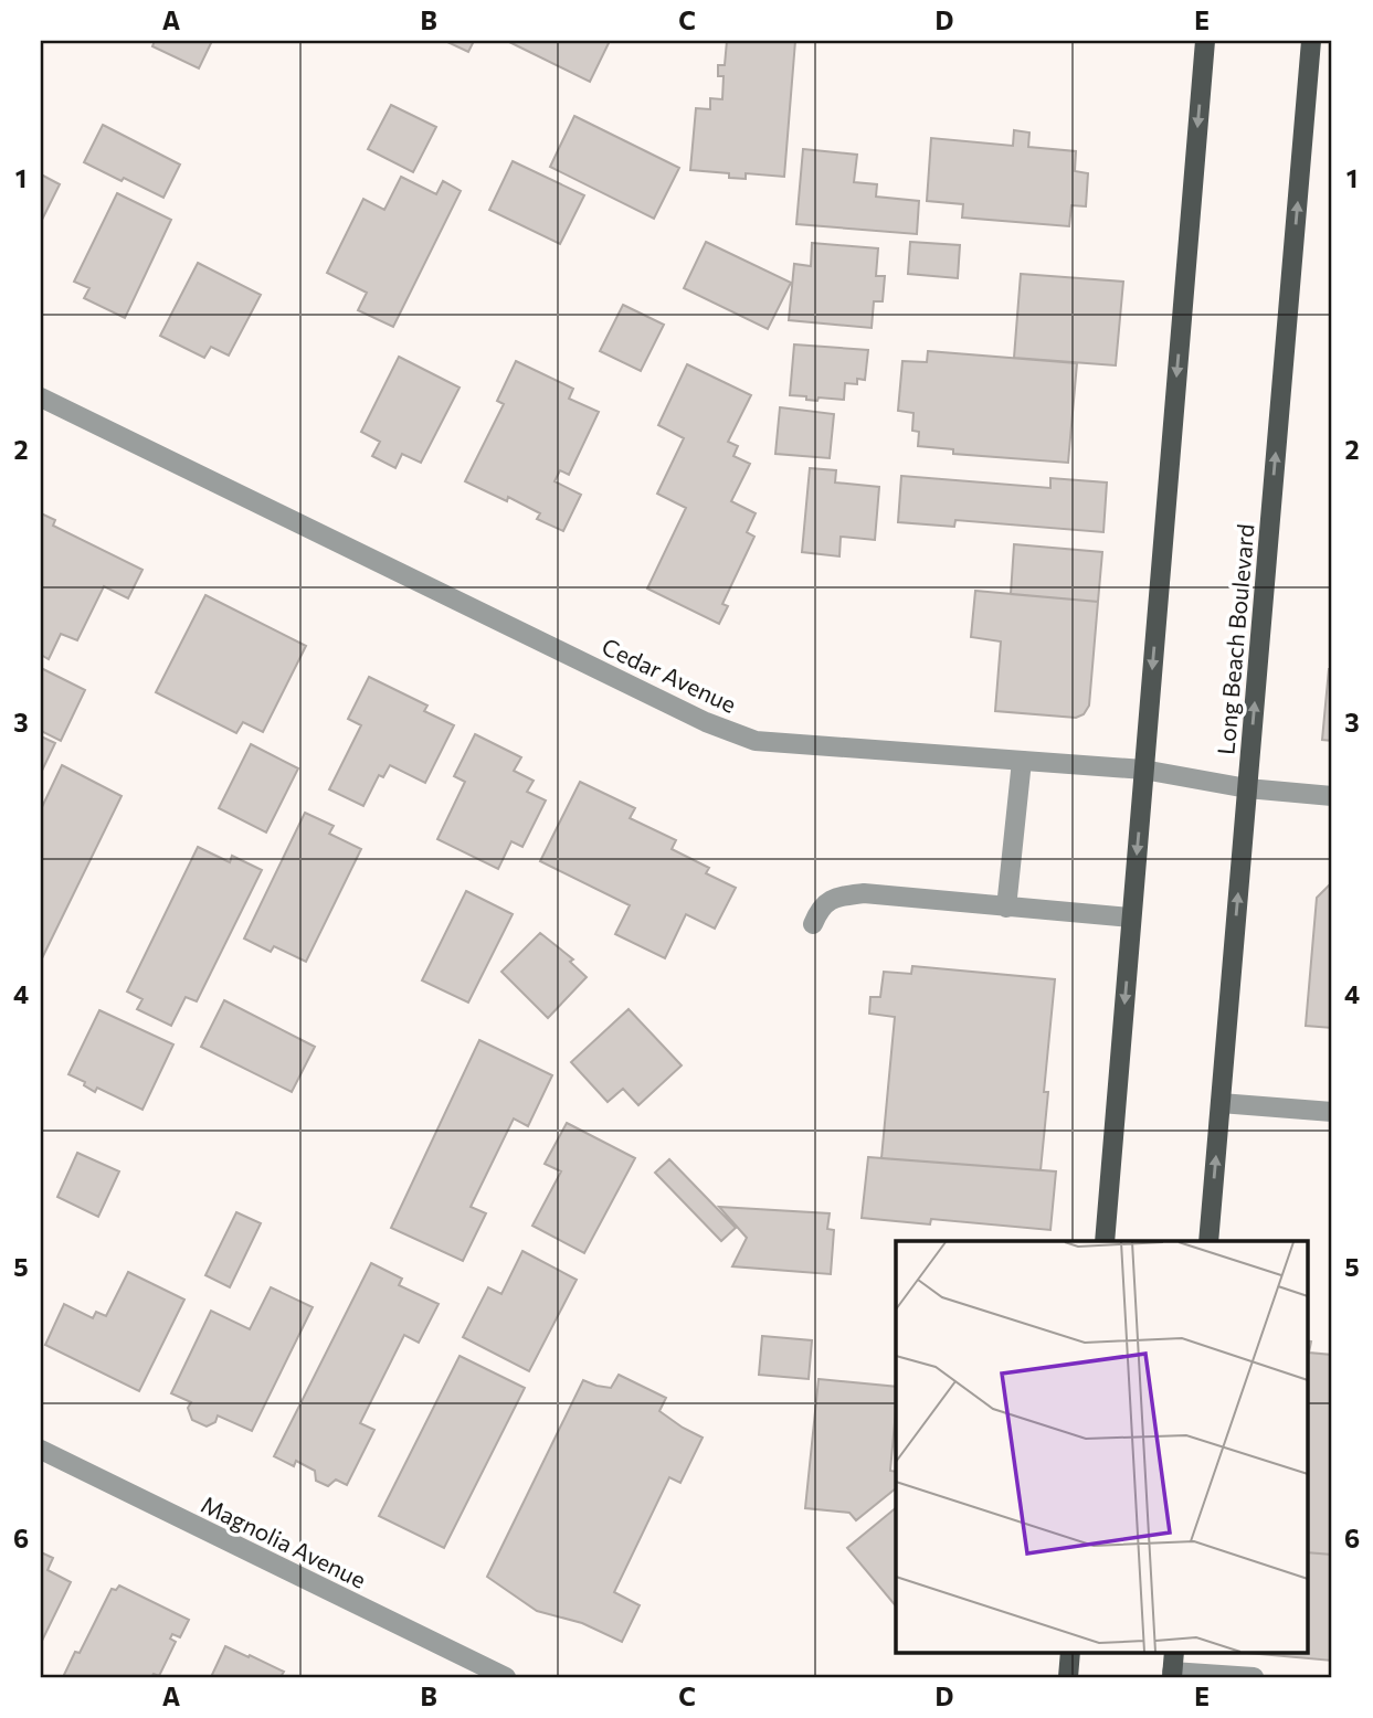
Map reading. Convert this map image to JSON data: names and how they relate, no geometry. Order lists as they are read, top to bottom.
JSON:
{
  "streets": {
    "main road": ["Long Beach Boulevard"],
    "street": ["Cedar Avenue", "Magnolia Avenue"]
  },
  "crossings": [
    ["Long Beach Boulevard", "Cedar Avenue"]
  ],
  "grid": {
    "columns": [
      "A",
      "B",
      "C",
      "D",
      "E"
    ],
    "rows": [
      "1",
      "2",
      "3",
      "4",
      "5",
      "6"
    ]
  }
}
